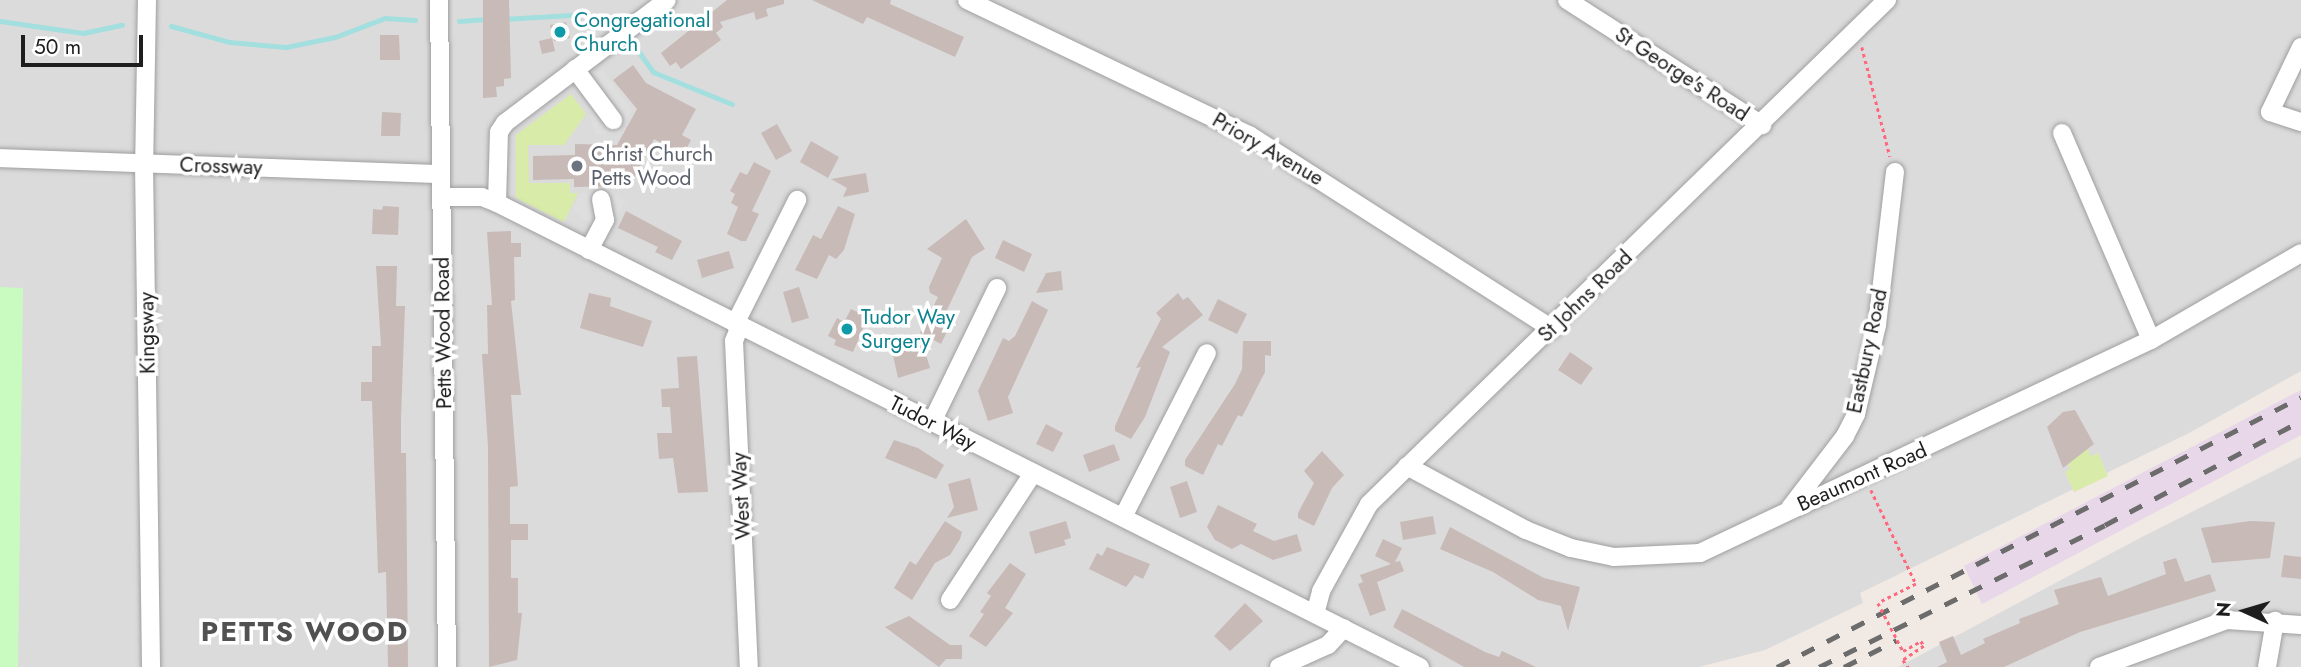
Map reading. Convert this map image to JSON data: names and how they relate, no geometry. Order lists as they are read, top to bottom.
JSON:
{
  "streets": {
    "street": [
      "St George's Road",
      "Priory Avenue",
      "Crossway",
      "St Johns Road",
      "Kingsway",
      "Petts Wood Road",
      "Eastbury Road",
      "Tudor Way",
      "Beaumont Road",
      "West Way"
    ]
  },
  "crossings": [
    ["St George's Road", "St Johns Road"],
    ["Priory Avenue", "St Johns Road"],
    ["Crossway", "Kingsway"],
    ["Crossway", "Petts Wood Road"],
    ["St Johns Road", "Tudor Way"],
    ["St Johns Road", "Beaumont Road"],
    ["Petts Wood Road", "Tudor Way"],
    ["Eastbury Road", "Beaumont Road"],
    ["Tudor Way", "West Way"]
  ],
  "districts": ["PETTS WOOD"],
  "places": ["Congregational Church", "Christ Church Petts Wood", "Tudor Way Surgery"],
  "scale_bar": "50 m",
  "north": "left"
}
